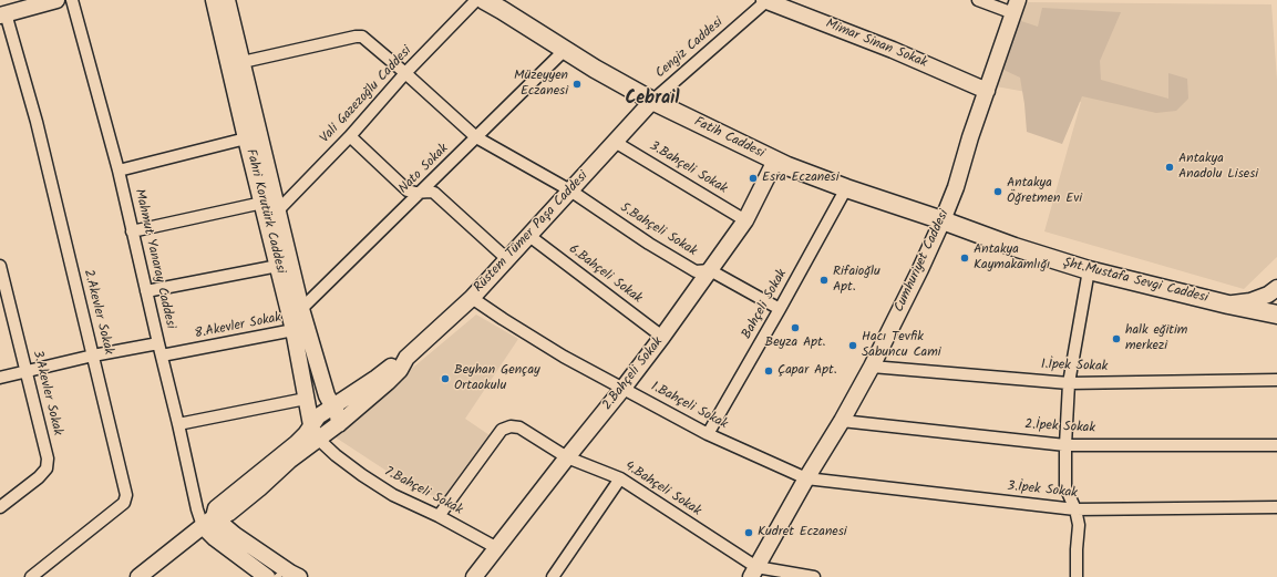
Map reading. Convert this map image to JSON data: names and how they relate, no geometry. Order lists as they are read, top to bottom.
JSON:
{
  "streets": {
    "main road": ["Fatih Caddesi", "Şht.Mustafa Sevgi Caddesi"],
    "street": [
      "Mimar Sinan Sokak",
      "Cengiz Caddesi",
      "Vali Gazezoğlu Caddesi",
      "3.Bahçeli Sokak",
      "Nato Sokak",
      "Fahri Korutürk Caddesi",
      "5.Bahçeli Sokak",
      "Rüstem Tümer Paşa Caddesi",
      "Mahmut Yanaray Caddesi",
      "Cumhuriyet Caddesi",
      "6.Bahçeli Sokak",
      "Bahçeli Sokak",
      "2.Akevler Sokak",
      "8.Akevler Sokak",
      "1.İpek Sokak",
      "2.Bahçeli Sokak",
      "3.Akevler Sokak",
      "1.Bahçeli Sokak",
      "2.İpek Sokak",
      "4.Bahçeli Sokak",
      "3.İpek Sokak",
      "7.Bahçeli Sokak"
    ]
  },
  "crossings": [
    ["Mimar Sinan Sokak", "Cengiz Caddesi"],
    ["Mimar Sinan Sokak", "Cumhuriyet Caddesi"],
    ["Cengiz Caddesi", "Fatih Caddesi"],
    ["Cengiz Caddesi", "Rüstem Tümer Paşa Caddesi"],
    ["Vali Gazezoğlu Caddesi", "Fahri Korutürk Caddesi"],
    ["Vali Gazezoğlu Caddesi", "5.Bahçeli Sokak"],
    ["Fatih Caddesi", "Nato Sokak"],
    ["Fatih Caddesi", "Rüstem Tümer Paşa Caddesi"],
    ["Fatih Caddesi", "Cumhuriyet Caddesi"],
    ["Fatih Caddesi", "Şht.Mustafa Sevgi Caddesi"],
    ["Fatih Caddesi", "Bahçeli Sokak"],
    ["Fatih Caddesi", "2.Bahçeli Sokak"],
    ["3.Bahçeli Sokak", "Rüstem Tümer Paşa Caddesi"],
    ["3.Bahçeli Sokak", "2.Bahçeli Sokak"],
    ["Nato Sokak", "Fahri Korutürk Caddesi"],
    ["Nato Sokak", "5.Bahçeli Sokak"],
    ["Fahri Korutürk Caddesi", "5.Bahçeli Sokak"],
    ["Fahri Korutürk Caddesi", "Rüstem Tümer Paşa Caddesi"],
    ["Fahri Korutürk Caddesi", "8.Akevler Sokak"],
    ["Fahri Korutürk Caddesi", "7.Bahçeli Sokak"],
    ["5.Bahçeli Sokak", "Rüstem Tümer Paşa Caddesi"],
    ["5.Bahçeli Sokak", "Bahçeli Sokak"],
    ["5.Bahçeli Sokak", "2.Bahçeli Sokak"],
    ["Rüstem Tümer Paşa Caddesi", "Mahmut Yanaray Caddesi"],
    ["Rüstem Tümer Paşa Caddesi", "6.Bahçeli Sokak"],
    ["Rüstem Tümer Paşa Caddesi", "1.Bahçeli Sokak"],
    ["Rüstem Tümer Paşa Caddesi", "7.Bahçeli Sokak"],
    ["Mahmut Yanaray Caddesi", "8.Akevler Sokak"],
    ["Cumhuriyet Caddesi", "Şht.Mustafa Sevgi Caddesi"],
    ["Cumhuriyet Caddesi", "1.İpek Sokak"],
    ["Cumhuriyet Caddesi", "1.Bahçeli Sokak"],
    ["Cumhuriyet Caddesi", "2.İpek Sokak"],
    ["Cumhuriyet Caddesi", "4.Bahçeli Sokak"],
    ["Cumhuriyet Caddesi", "3.İpek Sokak"],
    ["6.Bahçeli Sokak", "2.Bahçeli Sokak"],
    ["Bahçeli Sokak", "1.Bahçeli Sokak"],
    ["2.Bahçeli Sokak", "1.Bahçeli Sokak"],
    ["2.Bahçeli Sokak", "4.Bahçeli Sokak"],
    ["2.Bahçeli Sokak", "7.Bahçeli Sokak"],
    ["1.Bahçeli Sokak", "3.İpek Sokak"],
    ["4.Bahçeli Sokak", "7.Bahçeli Sokak"]
  ],
  "districts": ["Cebrail"],
  "places": [
    "Müzeyyen Eczanesi",
    "Antakya Anadolu Lisesi",
    "Esra Eczanesi",
    "Antakya Öğretmen Evi",
    "Antakya Kaymakamlığı",
    "Rifaioğlu Apt.",
    "Beyza Apt.",
    "halk eğitim merkezi",
    "Hacı Tevfik Sabuncu Cami",
    "Çapar Apt.",
    "Beyhan Gençay Ortaokulu",
    "Kudret Eczanesi"
  ]
}
